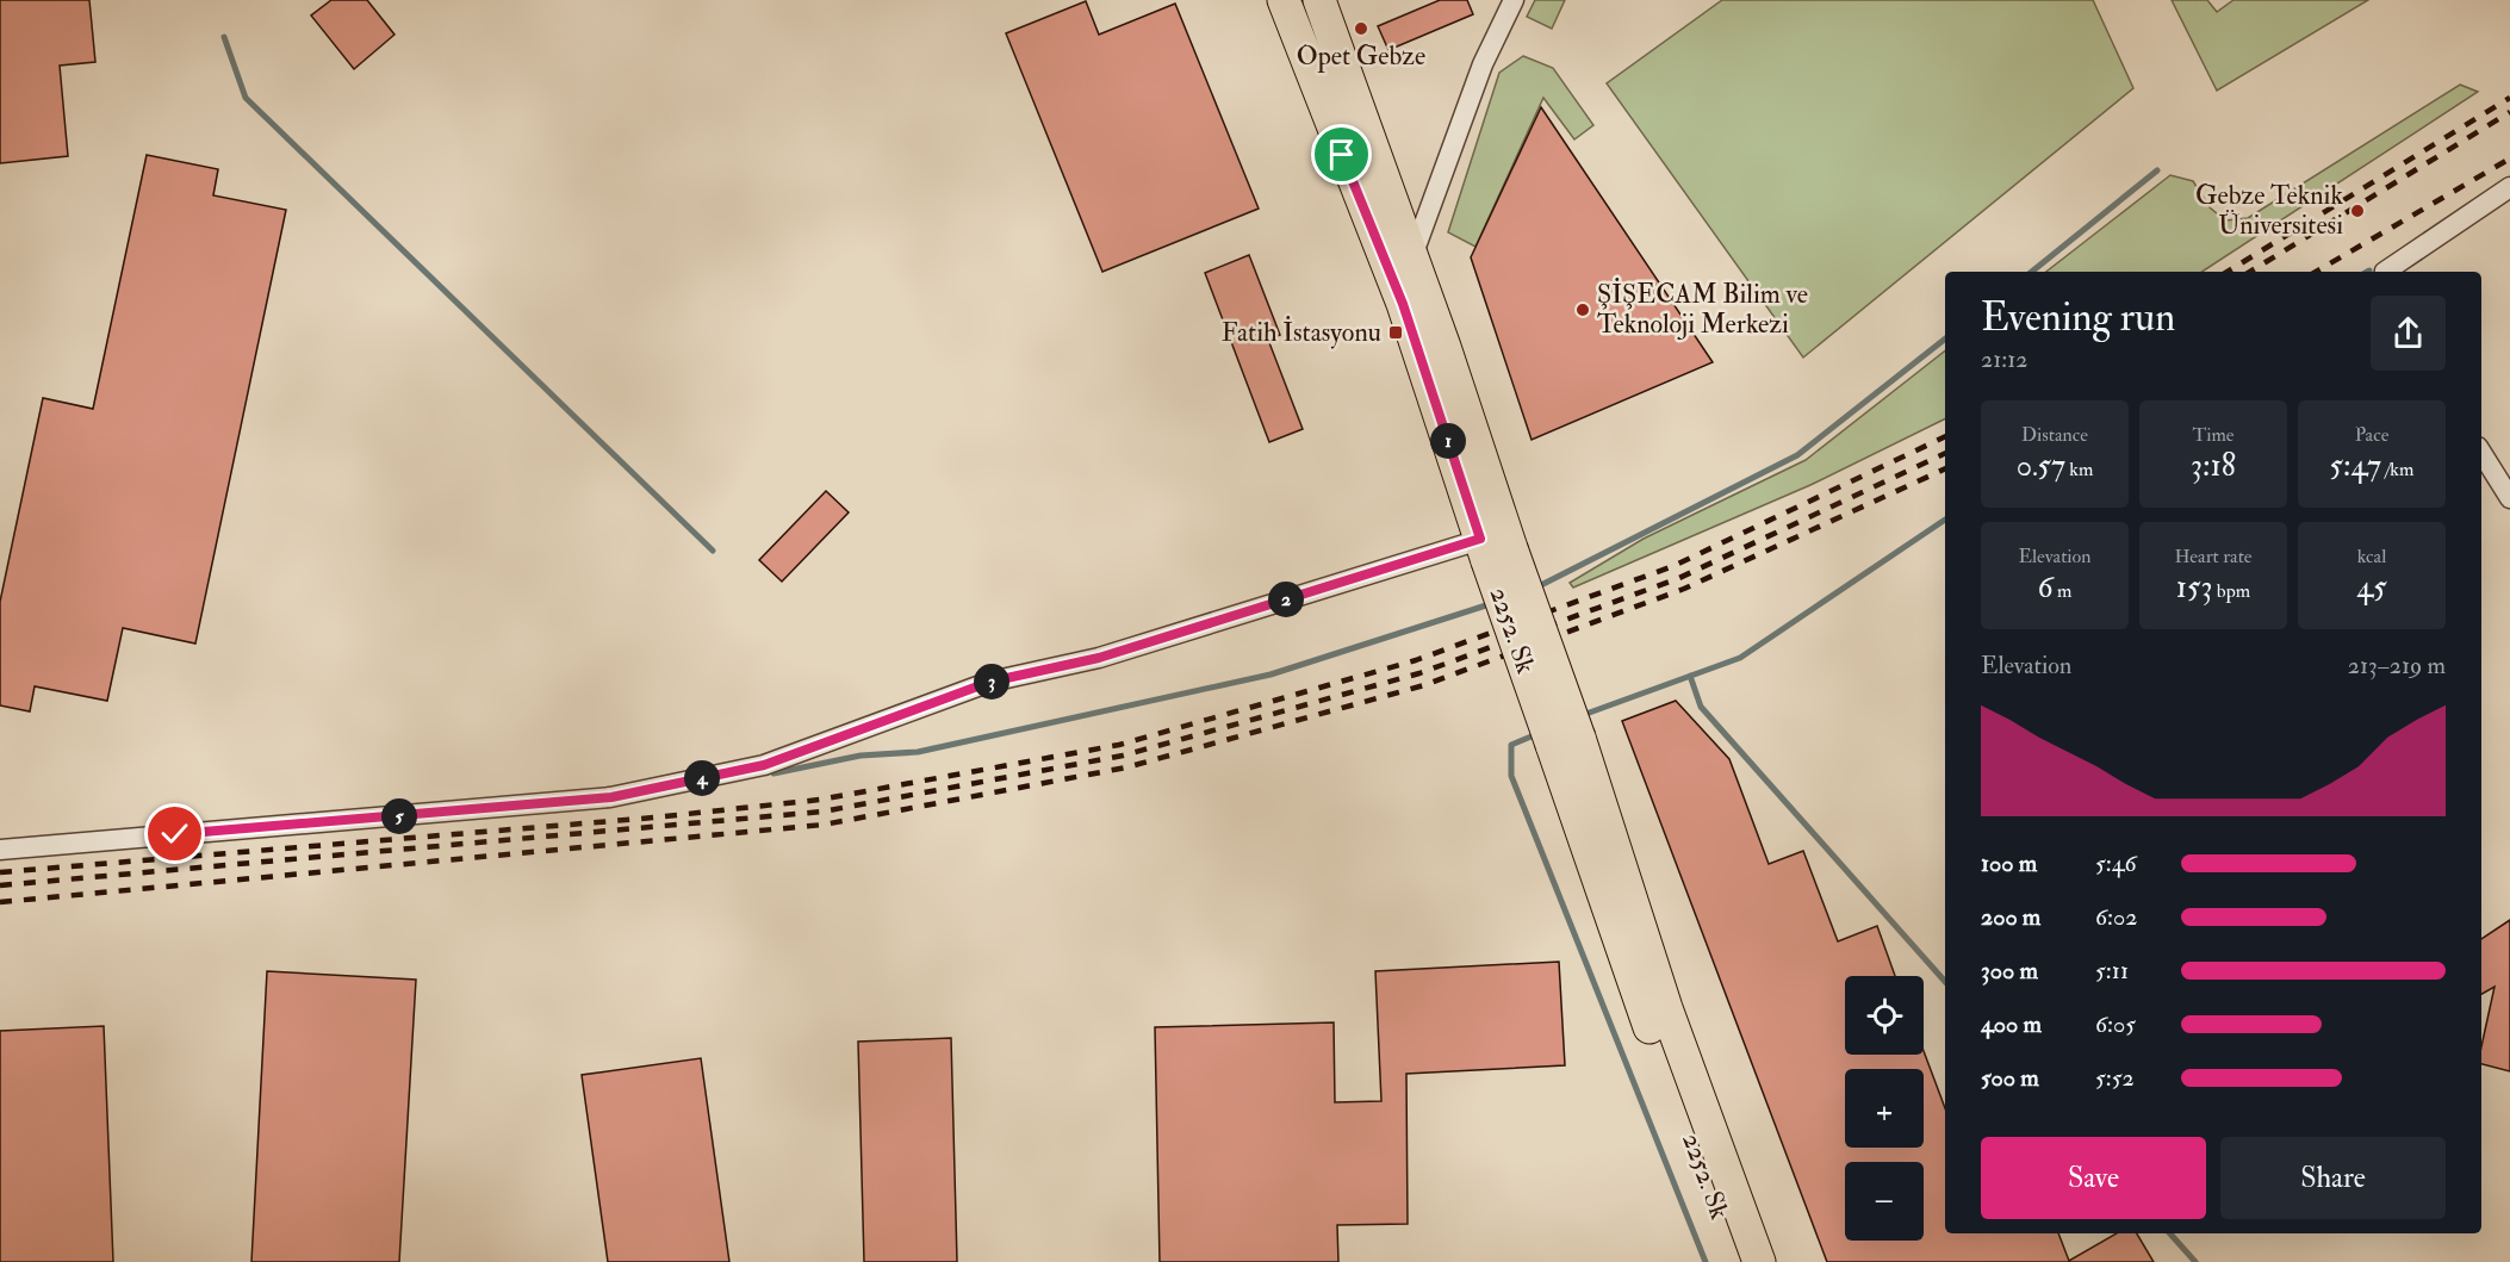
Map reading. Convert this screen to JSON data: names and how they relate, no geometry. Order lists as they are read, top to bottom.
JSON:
{
  "streets": {
    "main road": ["2252. Sk"]
  },
  "places": {
    "other": ["Opet Gebze", "Gebze Teknik Üniversitesi", "ŞİŞECAM Bilim ve Teknoloji Merkezi"],
    "transit": ["Fatih İstasyonu"]
  },
  "page": {
    "heading": ["Evening run", "21:12"],
    "stats": [
      ["Distance", "0.57 km"],
      ["Time", "3:18"],
      ["Pace", "5:47 /km"],
      ["Elevation", "6 m"],
      ["Heart rate", "153 bpm"],
      ["kcal", "45"]
    ],
    "pins": [
      "1",
      "2",
      "3",
      "4",
      "5"
    ],
    "chart": ["Elevation", "213–219 m"],
    "list": [
      {
        "name": "100 m",
        "note": "5:46"
      },
      {
        "name": "200 m",
        "note": "6:02"
      },
      {
        "name": "300 m",
        "note": "5:11"
      },
      {
        "name": "400 m",
        "note": "6:05"
      },
      {
        "name": "500 m",
        "note": "5:52"
      }
    ],
    "map_buttons": ["+", "−"],
    "buttons": ["Save", "Share"]
  }
}
